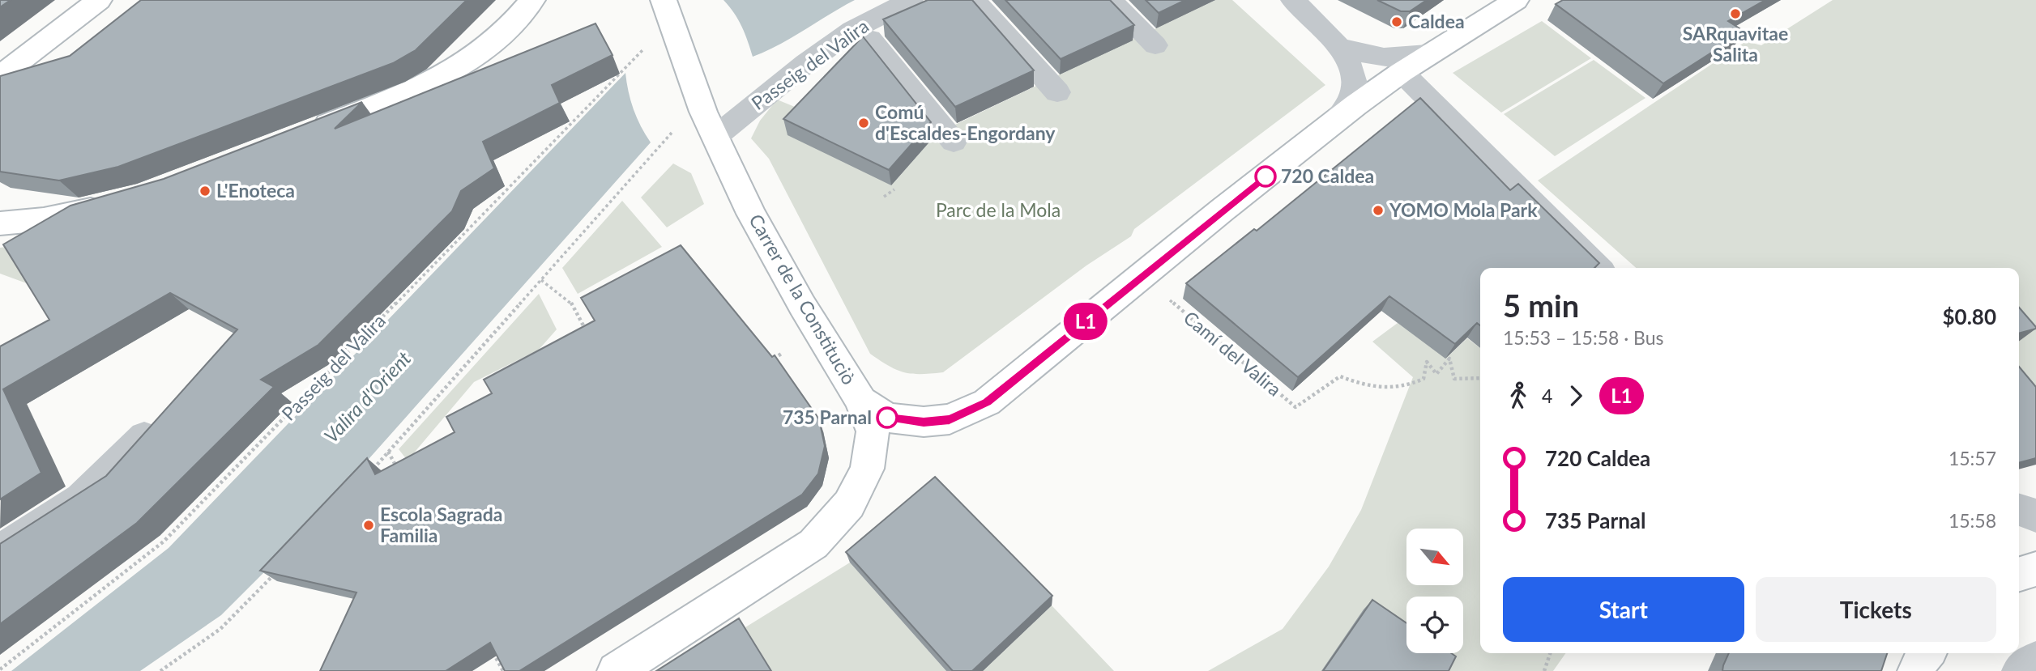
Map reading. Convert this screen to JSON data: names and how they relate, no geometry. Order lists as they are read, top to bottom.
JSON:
{
  "streets": {
    "main road": ["Carrer de la Constituciò"],
    "street": ["Passeig del Valira"],
    "path": ["Camí del Valira"]
  },
  "crossings": [
    ["Passeig del Valira", "Carrer de la Constituciò"]
  ],
  "water": ["Valira d'Orient"],
  "parks": ["Parc de la Mola"],
  "places": [
    "SARquavitae Salita",
    "Caldea",
    "Comú d'Escaldes-Engordany",
    "720 Caldea",
    "L'Enoteca",
    "YOMO Mola Park",
    "735 Parnal",
    "Escola Sagrada Familia"
  ],
  "lines": ["bus line L1"],
  "north": "bottom right",
  "page": {
    "on_map": "L1",
    "heading": ["5 min", "15:53 – 15:58 · Bus", "$0.80"],
    "legs": ["4", "L1"],
    "list": [
      {
        "name": "720 Caldea",
        "value": "15:57"
      },
      {
        "name": "735 Parnal",
        "value": "15:58"
      }
    ],
    "buttons": ["Start", "Tickets"]
  }
}
